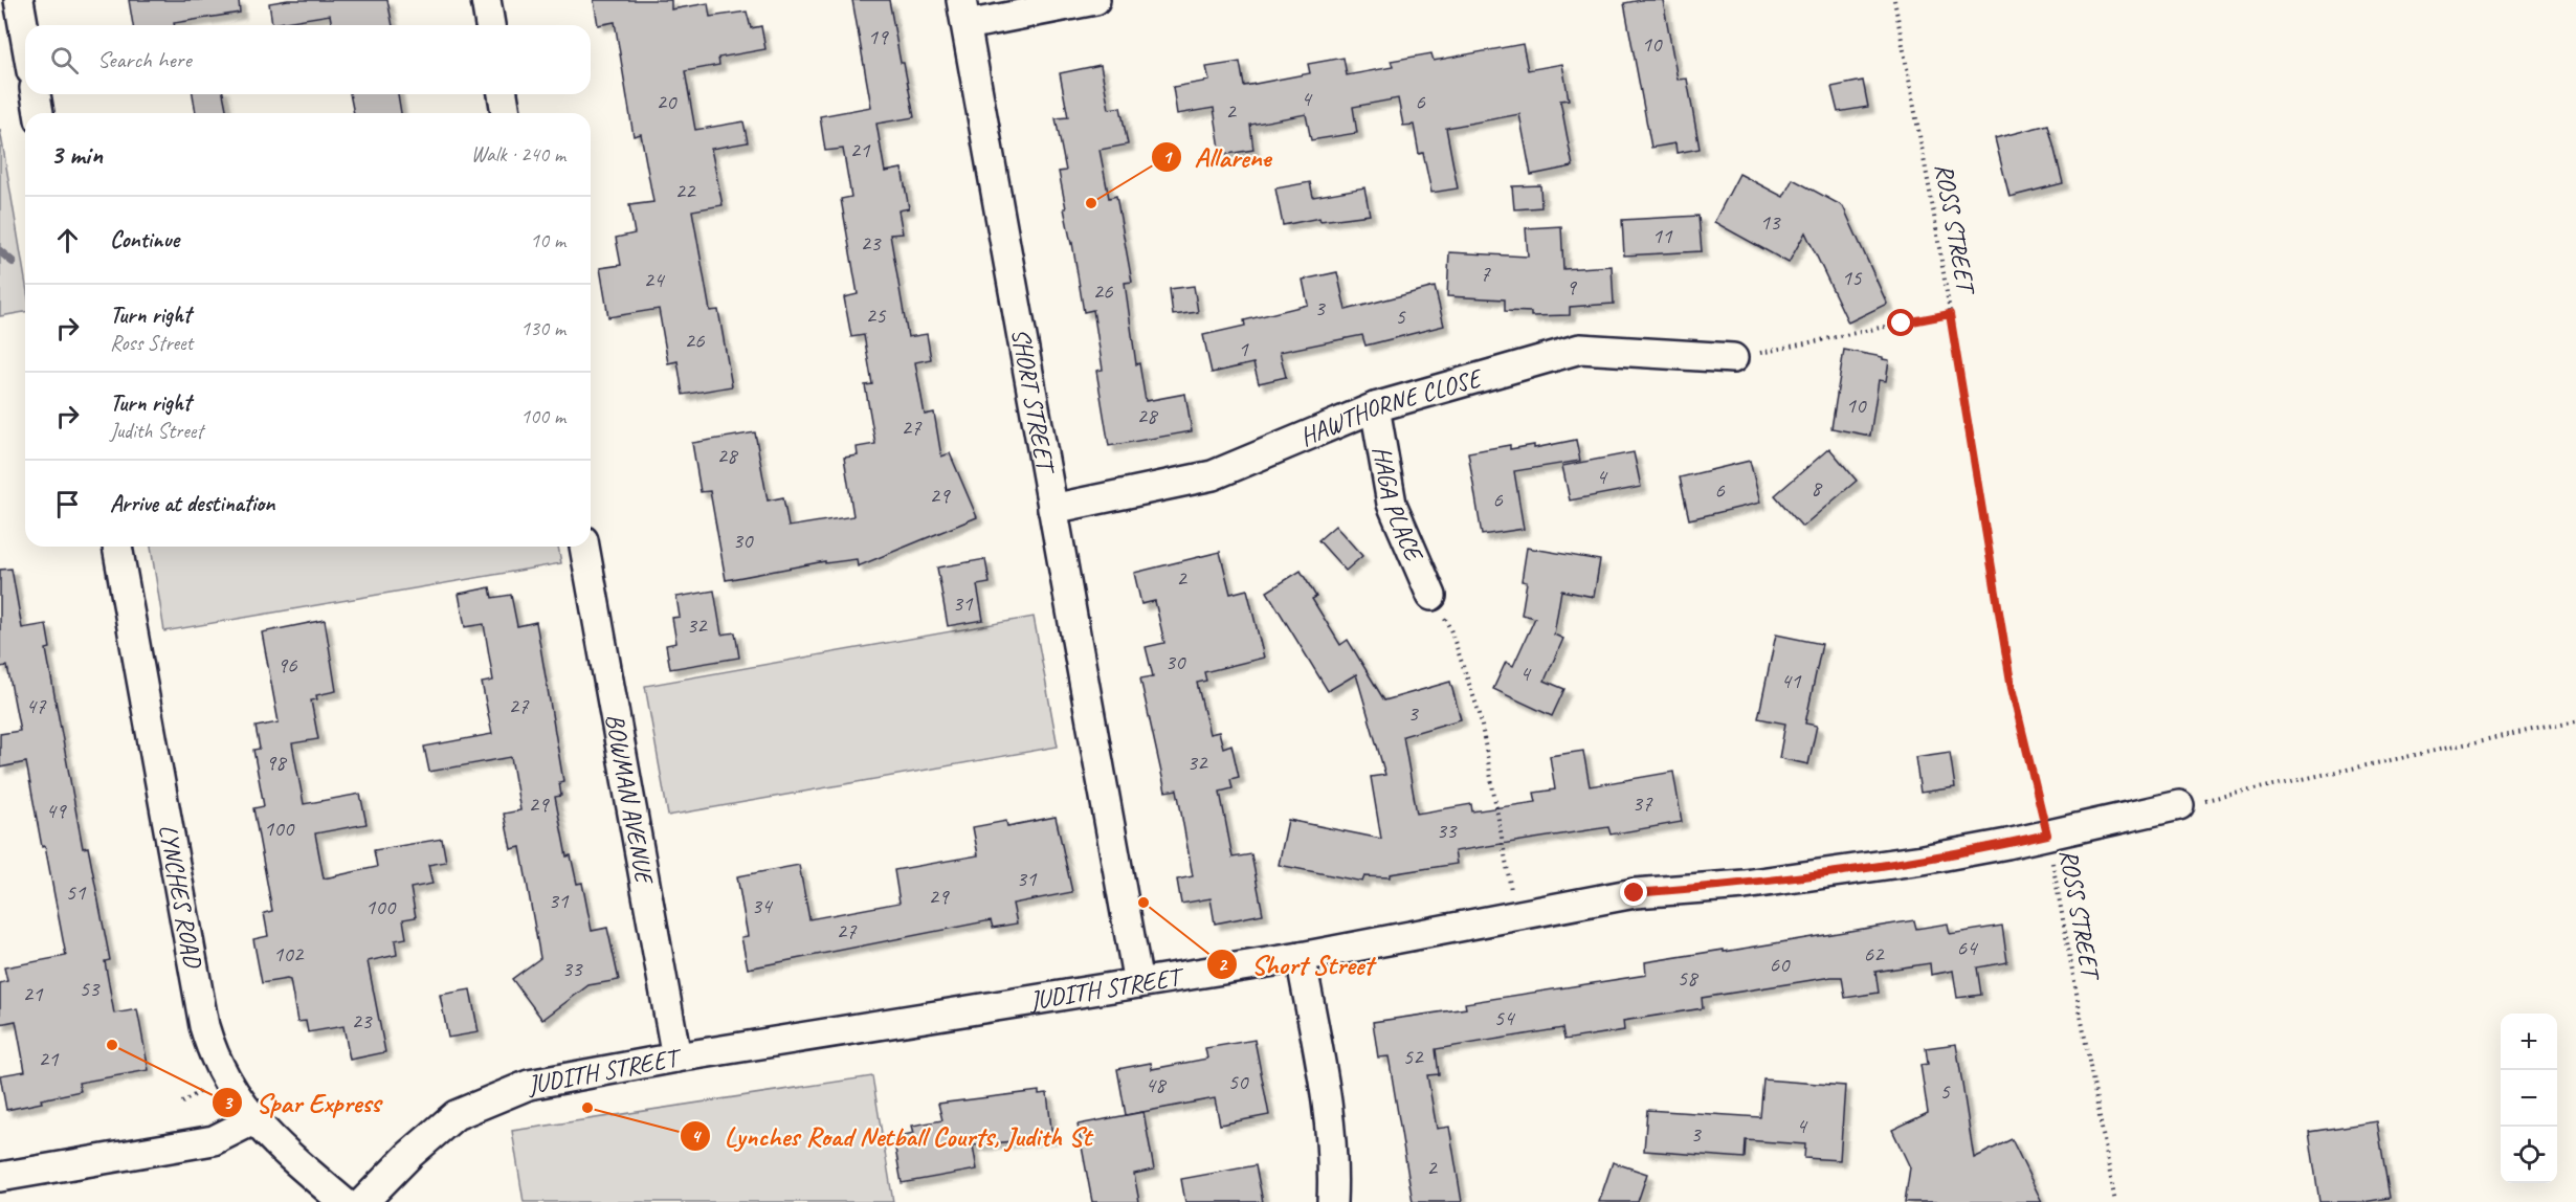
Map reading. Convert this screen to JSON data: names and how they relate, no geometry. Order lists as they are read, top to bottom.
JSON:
{
  "streets": {
    "street": [
      "SHORT STREET",
      "HAWTHORNE CLOSE",
      "HAGA PLACE",
      "BOWMAN AVENUE",
      "LYNCHES ROAD",
      "JUDITH STREET"
    ],
    "path": ["ROSS STREET"]
  },
  "crossings": [
    ["ROSS STREET", "JUDITH STREET"],
    ["SHORT STREET", "HAWTHORNE CLOSE"],
    ["SHORT STREET", "JUDITH STREET"],
    ["HAWTHORNE CLOSE", "HAGA PLACE"],
    ["BOWMAN AVENUE", "JUDITH STREET"]
  ],
  "places": [
    "Allarene",
    "Short Street",
    "Spar Express",
    "Lynches Road Netball Courts, Judith St"
  ],
  "house_numbers": [
    "19",
    "10",
    "4",
    "20",
    "6",
    "2",
    "21",
    "22",
    "13",
    "11",
    "23",
    "7",
    "15",
    "24",
    "9",
    "26",
    "3",
    "25",
    "5",
    "26",
    "1",
    "10",
    "28",
    "27",
    "28",
    "4",
    "8",
    "6",
    "29",
    "6",
    "30",
    "2",
    "31",
    "32",
    "30",
    "96",
    "4",
    "41",
    "47",
    "27",
    "3",
    "98",
    "32",
    "37",
    "29",
    "49",
    "100",
    "33",
    "31",
    "51",
    "29",
    "31",
    "34",
    "100",
    "27",
    "64",
    "102",
    "62",
    "60",
    "33",
    "58",
    "53",
    "21",
    "54",
    "23",
    "52",
    "21",
    "50",
    "48",
    "5",
    "4",
    "3",
    "2"
  ],
  "page": {
    "search": "Search here",
    "heading": ["3 min", "Walk · 240 m"],
    "list": [
      ["Continue", "10 m"],
      ["Turn right", "Ross Street", "130 m"],
      ["Turn right", "Judith Street", "100 m"],
      "Arrive at destination"
    ],
    "map_buttons": ["+", "−"]
  }
}
